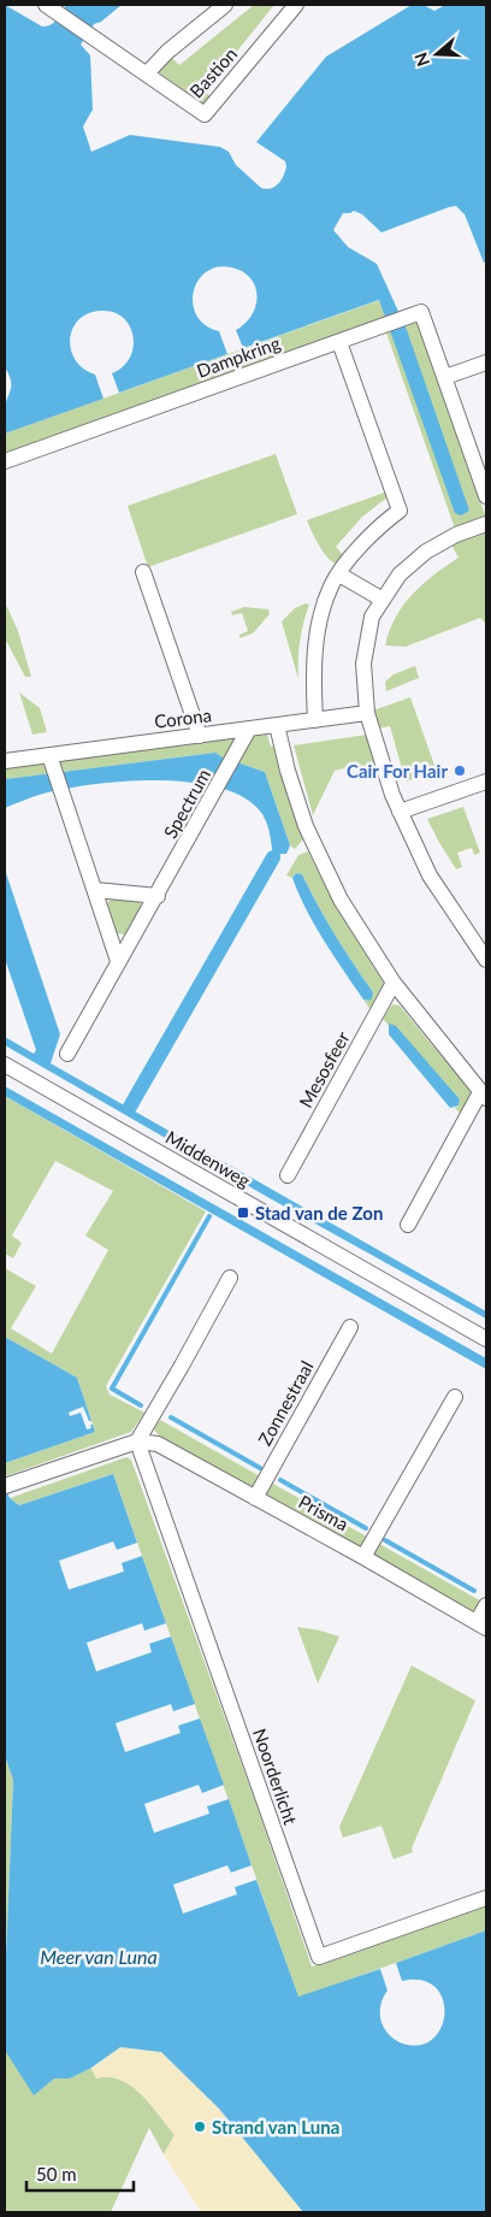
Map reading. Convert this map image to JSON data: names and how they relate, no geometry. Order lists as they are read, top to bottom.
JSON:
{
  "streets": {
    "street": [
      "Bastion",
      "Dampkring",
      "Corona",
      "Spectrum",
      "Mesosfeer",
      "Middenweg",
      "Zonnestraal",
      "Prisma",
      "Noorderlicht"
    ]
  },
  "crossings": [
    ["Corona", "Spectrum"],
    ["Zonnestraal", "Prisma"],
    ["Prisma", "Noorderlicht"]
  ],
  "water": ["Meer van Luna"],
  "places": {
    "other": ["Cair For Hair", "Strand van Luna"],
    "transit": ["Stad van de Zon"]
  },
  "scale_bar": "50 m",
  "north": "left"
}
